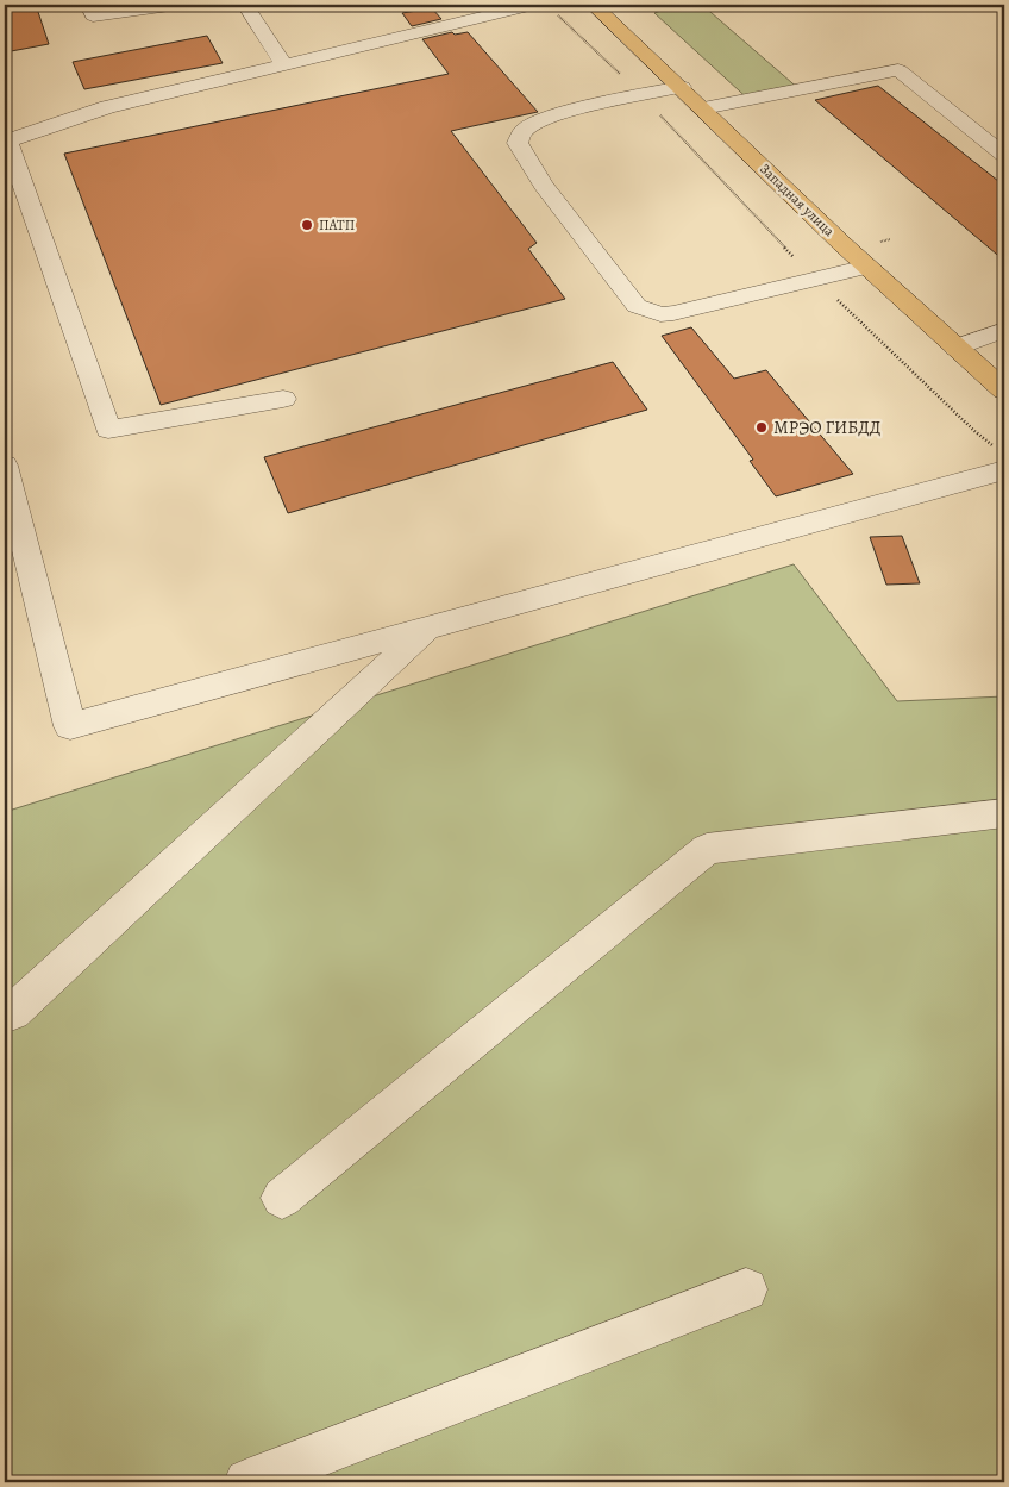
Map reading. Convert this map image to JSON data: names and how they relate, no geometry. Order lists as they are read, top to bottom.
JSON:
{
  "streets": {
    "main road": ["Западная улица"]
  },
  "places": ["ПАТП", "МРЭО ГИБДД"]
}
